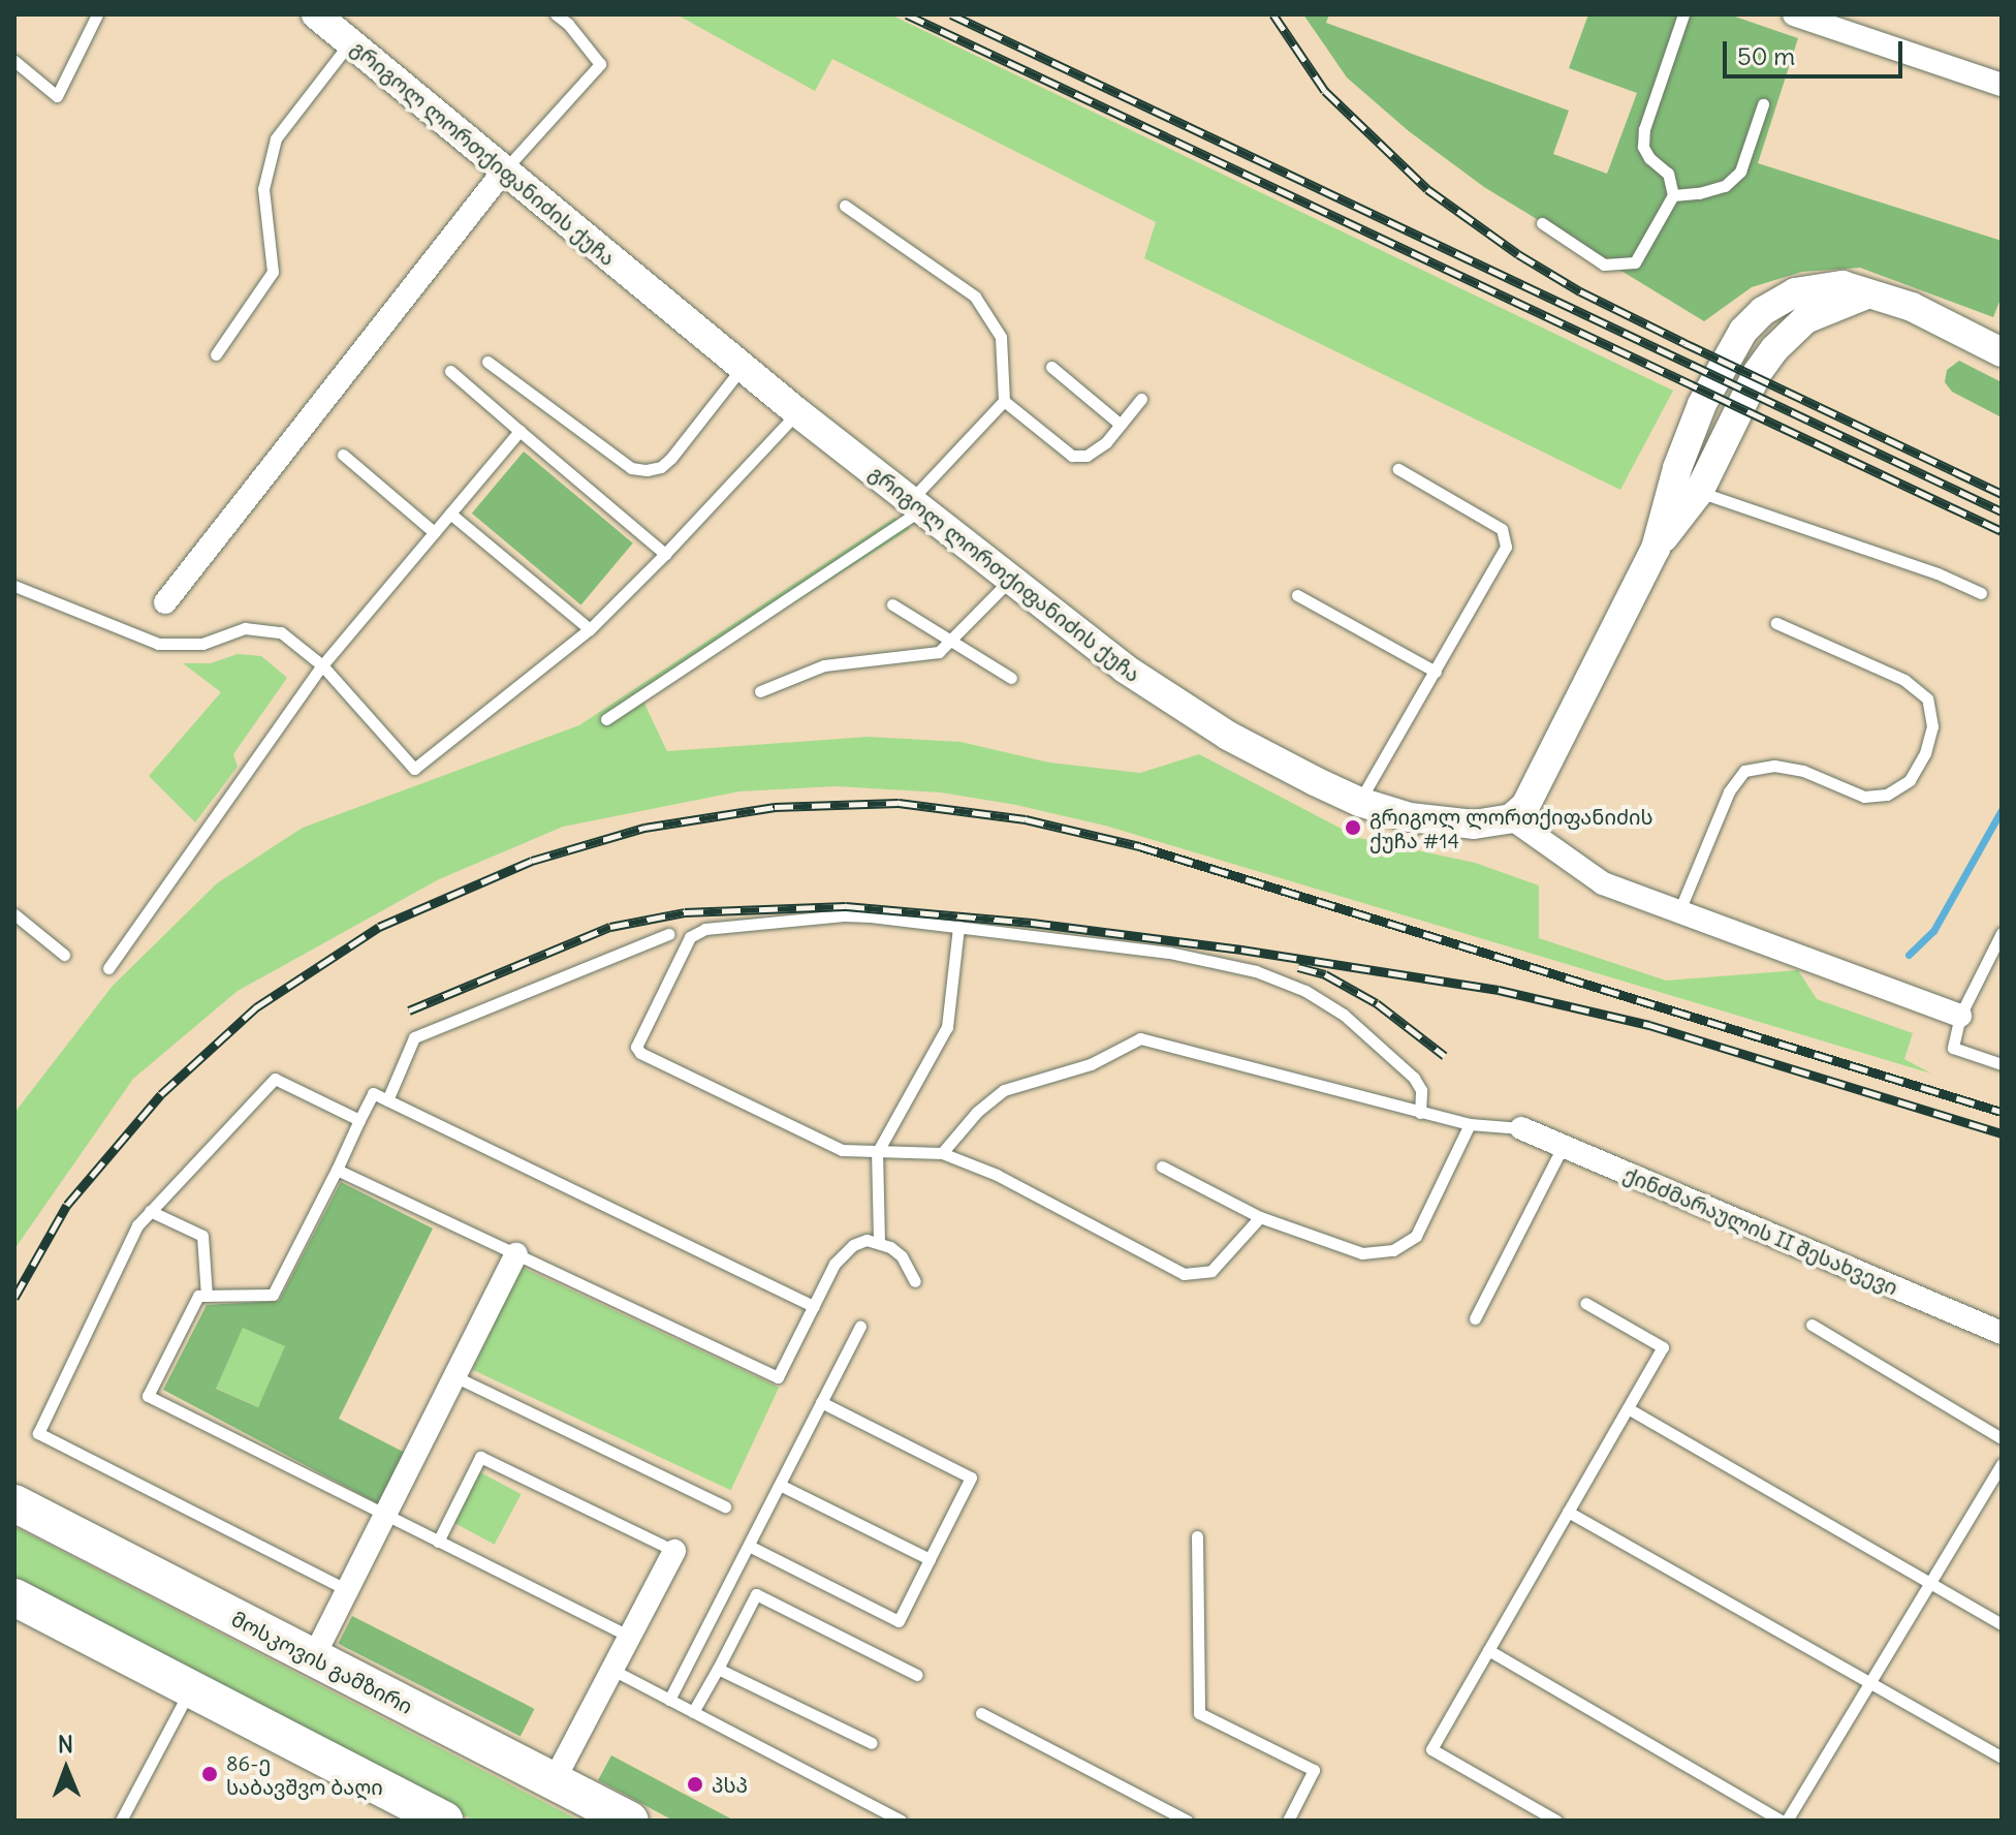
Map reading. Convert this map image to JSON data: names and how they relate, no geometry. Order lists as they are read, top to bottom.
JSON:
{
  "streets": {
    "main road": ["მოსკოვის გამზირი"],
    "street": ["გრიგოლ ლორთქიფანიძის ქუჩა", "ქინძმარაულის II შესახვევი"]
  },
  "places": ["გრიგოლ ლორთქიფანიძის ქუჩა #14", "86-ე საბავშვო ბაღი", "პსპ"],
  "scale_bar": "50 m",
  "north": "top"
}
